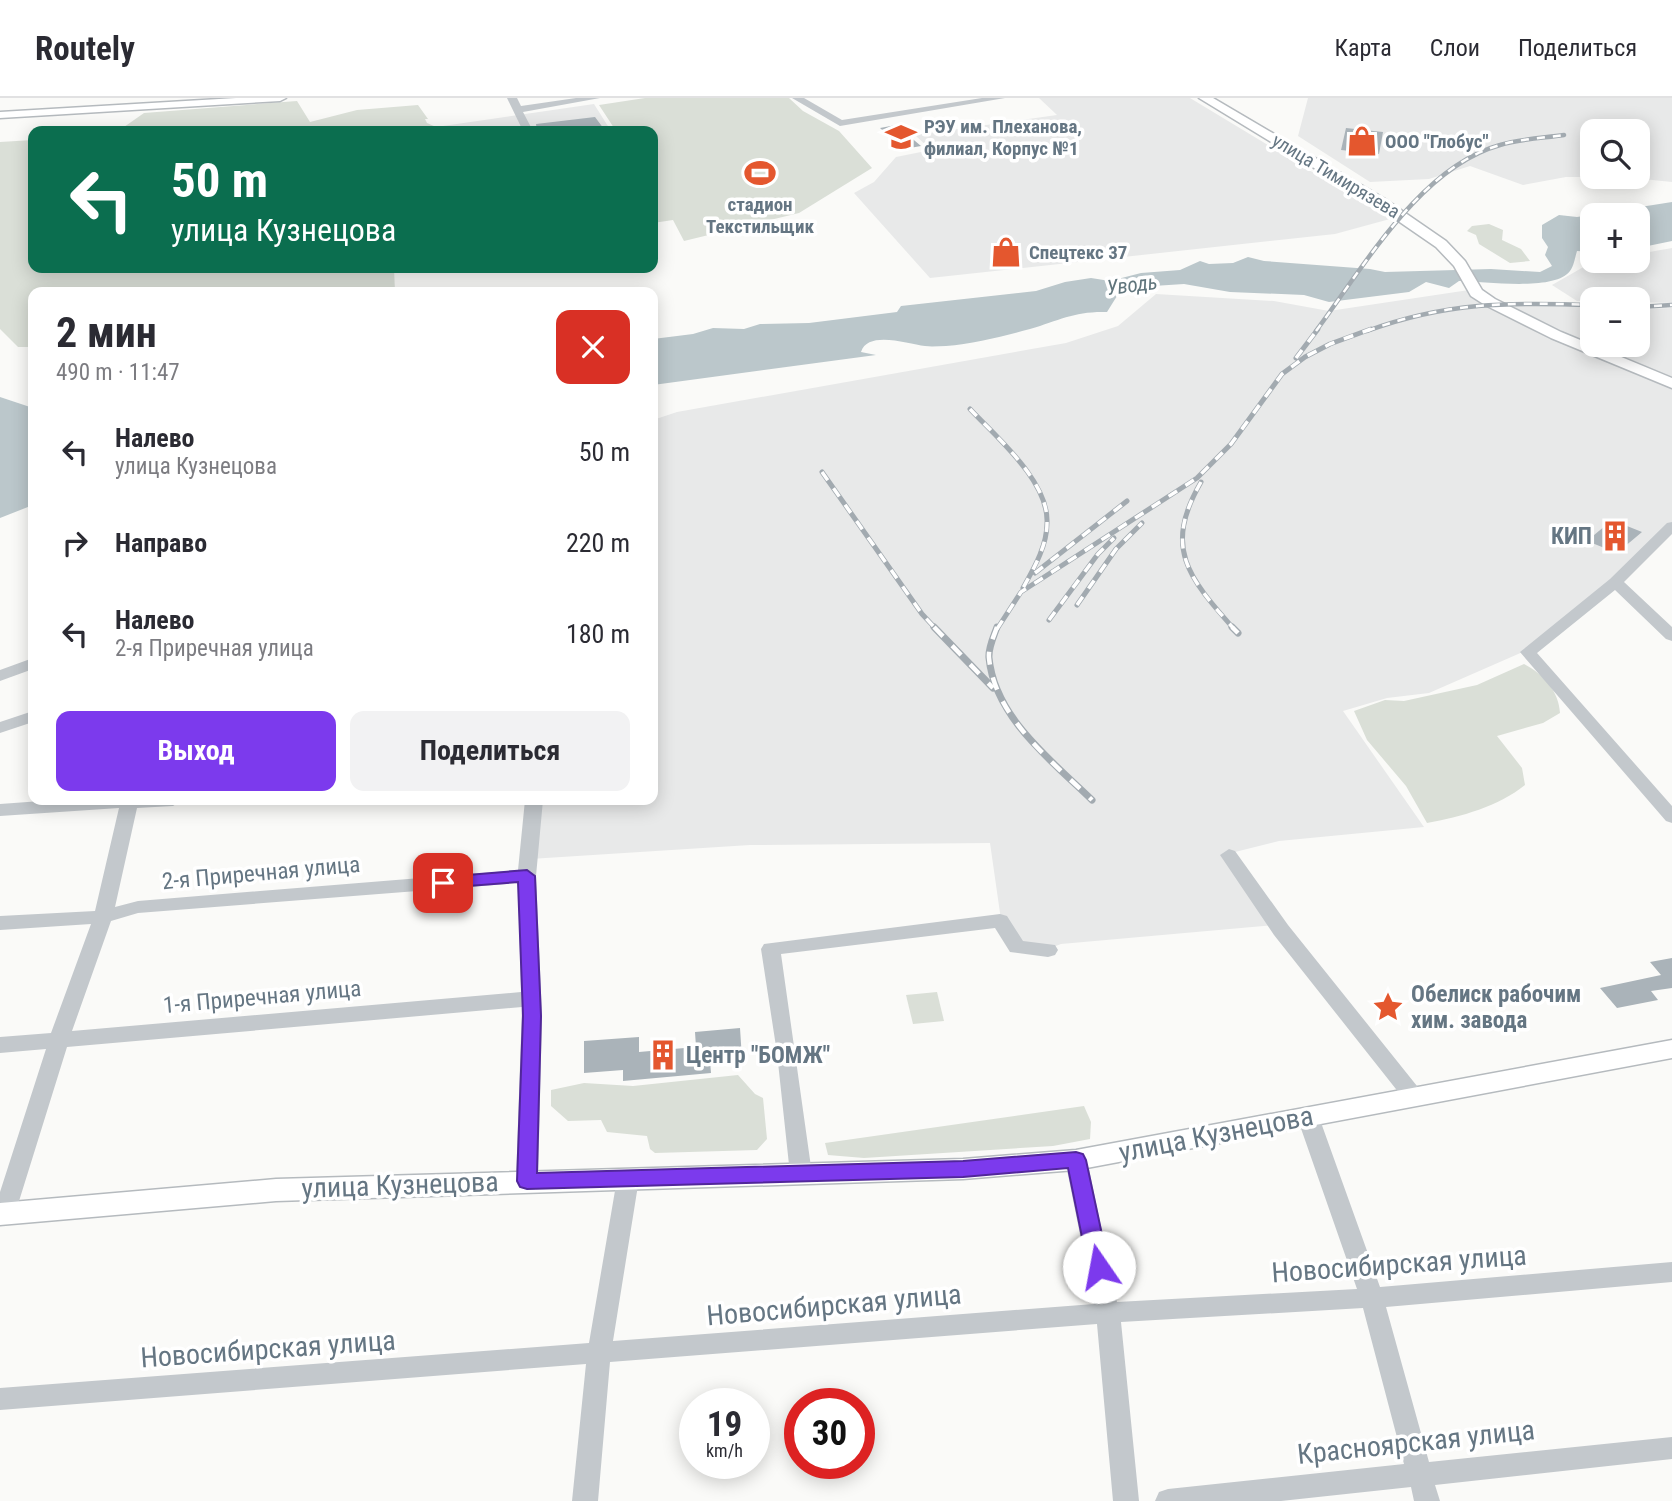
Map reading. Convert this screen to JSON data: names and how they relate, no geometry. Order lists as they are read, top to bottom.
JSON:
{
  "streets": {
    "main road": ["улица Тимирязева", "улица Кузнецова"],
    "street": [
      "2-я Приречная улица",
      "1-я Приречная улица",
      "Новосибирская улица",
      "Красноярская улица"
    ]
  },
  "water": ["Уводь"],
  "places": {
    "school or university": ["РЭУ им. Плеханова, филиал, Корпус №1"],
    "shop": ["ООО \"Глобус\"", "Спецтекс 37"],
    "sports": ["стадион Текстильщик"],
    "building": ["КИП", "Центр \"БОМЖ\""],
    "place": ["Обелиск рабочим хим. завода"]
  },
  "page": {
    "header": "Routely",
    "nav": ["Карта", "Слои", "Поделиться"],
    "map_buttons": ["+", "−"],
    "turn": ["50 m", "улица Кузнецова"],
    "heading": ["2 мин", "490 m · 11:47"],
    "list": [
      {
        "name": "Налево",
        "note": "улица Кузнецова",
        "value": "50 m"
      },
      {
        "name": "Направо",
        "value": "220 m"
      },
      {
        "name": "Налево",
        "note": "2-я Приречная улица",
        "value": "180 m"
      }
    ],
    "buttons": ["Выход", "Поделиться"],
    "speed": "19 km/h",
    "limit": "30"
  }
}
